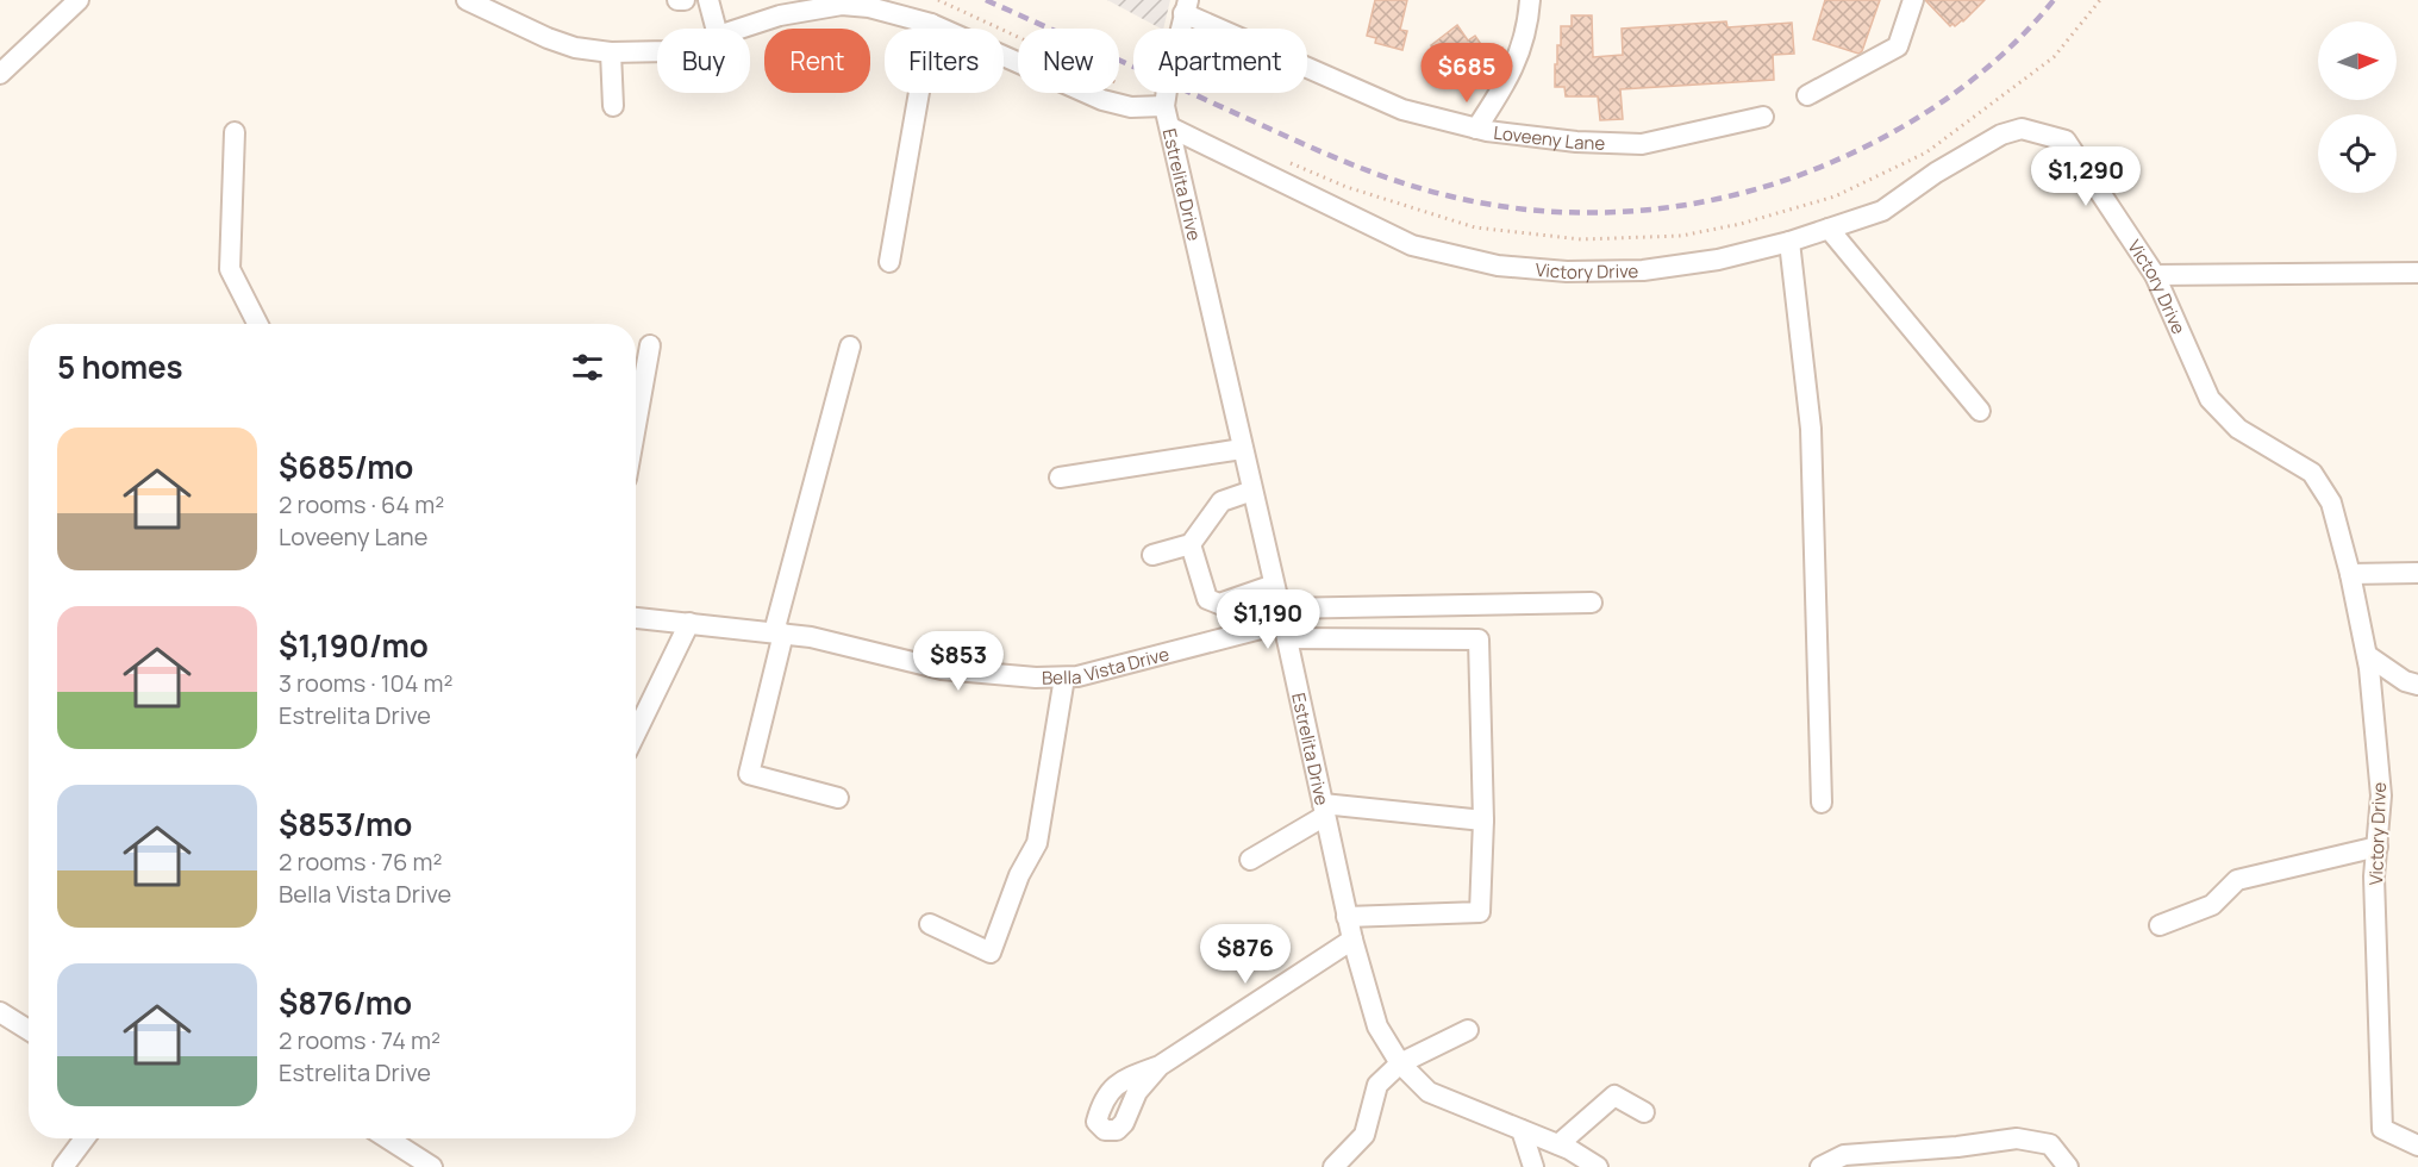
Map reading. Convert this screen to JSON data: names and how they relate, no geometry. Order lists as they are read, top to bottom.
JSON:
{
  "streets": {
    "street": [
      "Loveeny Lane",
      "Estrelita Drive",
      "Victory Drive",
      "Bella Vista Drive"
    ]
  },
  "crossings": [
    ["Loveeny Lane", "Estrelita Drive"],
    ["Estrelita Drive", "Victory Drive"],
    ["Estrelita Drive", "Bella Vista Drive"]
  ],
  "north": "right",
  "page": {
    "chip": [
      "Buy",
      "Rent",
      "Filters",
      "New",
      "Apartment"
    ],
    "price": [
      "$685",
      "$1,290",
      "$1,190",
      "$853",
      "$876"
    ],
    "heading": "5 homes",
    "list": [
      {
        "name": "$685/mo",
        "note": "2 rooms · 64 m² · Loveeny Lane"
      },
      {
        "name": "$1,190/mo",
        "note": "3 rooms · 104 m² · Estrelita Drive"
      },
      {
        "name": "$853/mo",
        "note": "2 rooms · 76 m² · Bella Vista Drive"
      },
      {
        "name": "$876/mo",
        "note": "2 rooms · 74 m² · Estrelita Drive"
      }
    ]
  }
}
